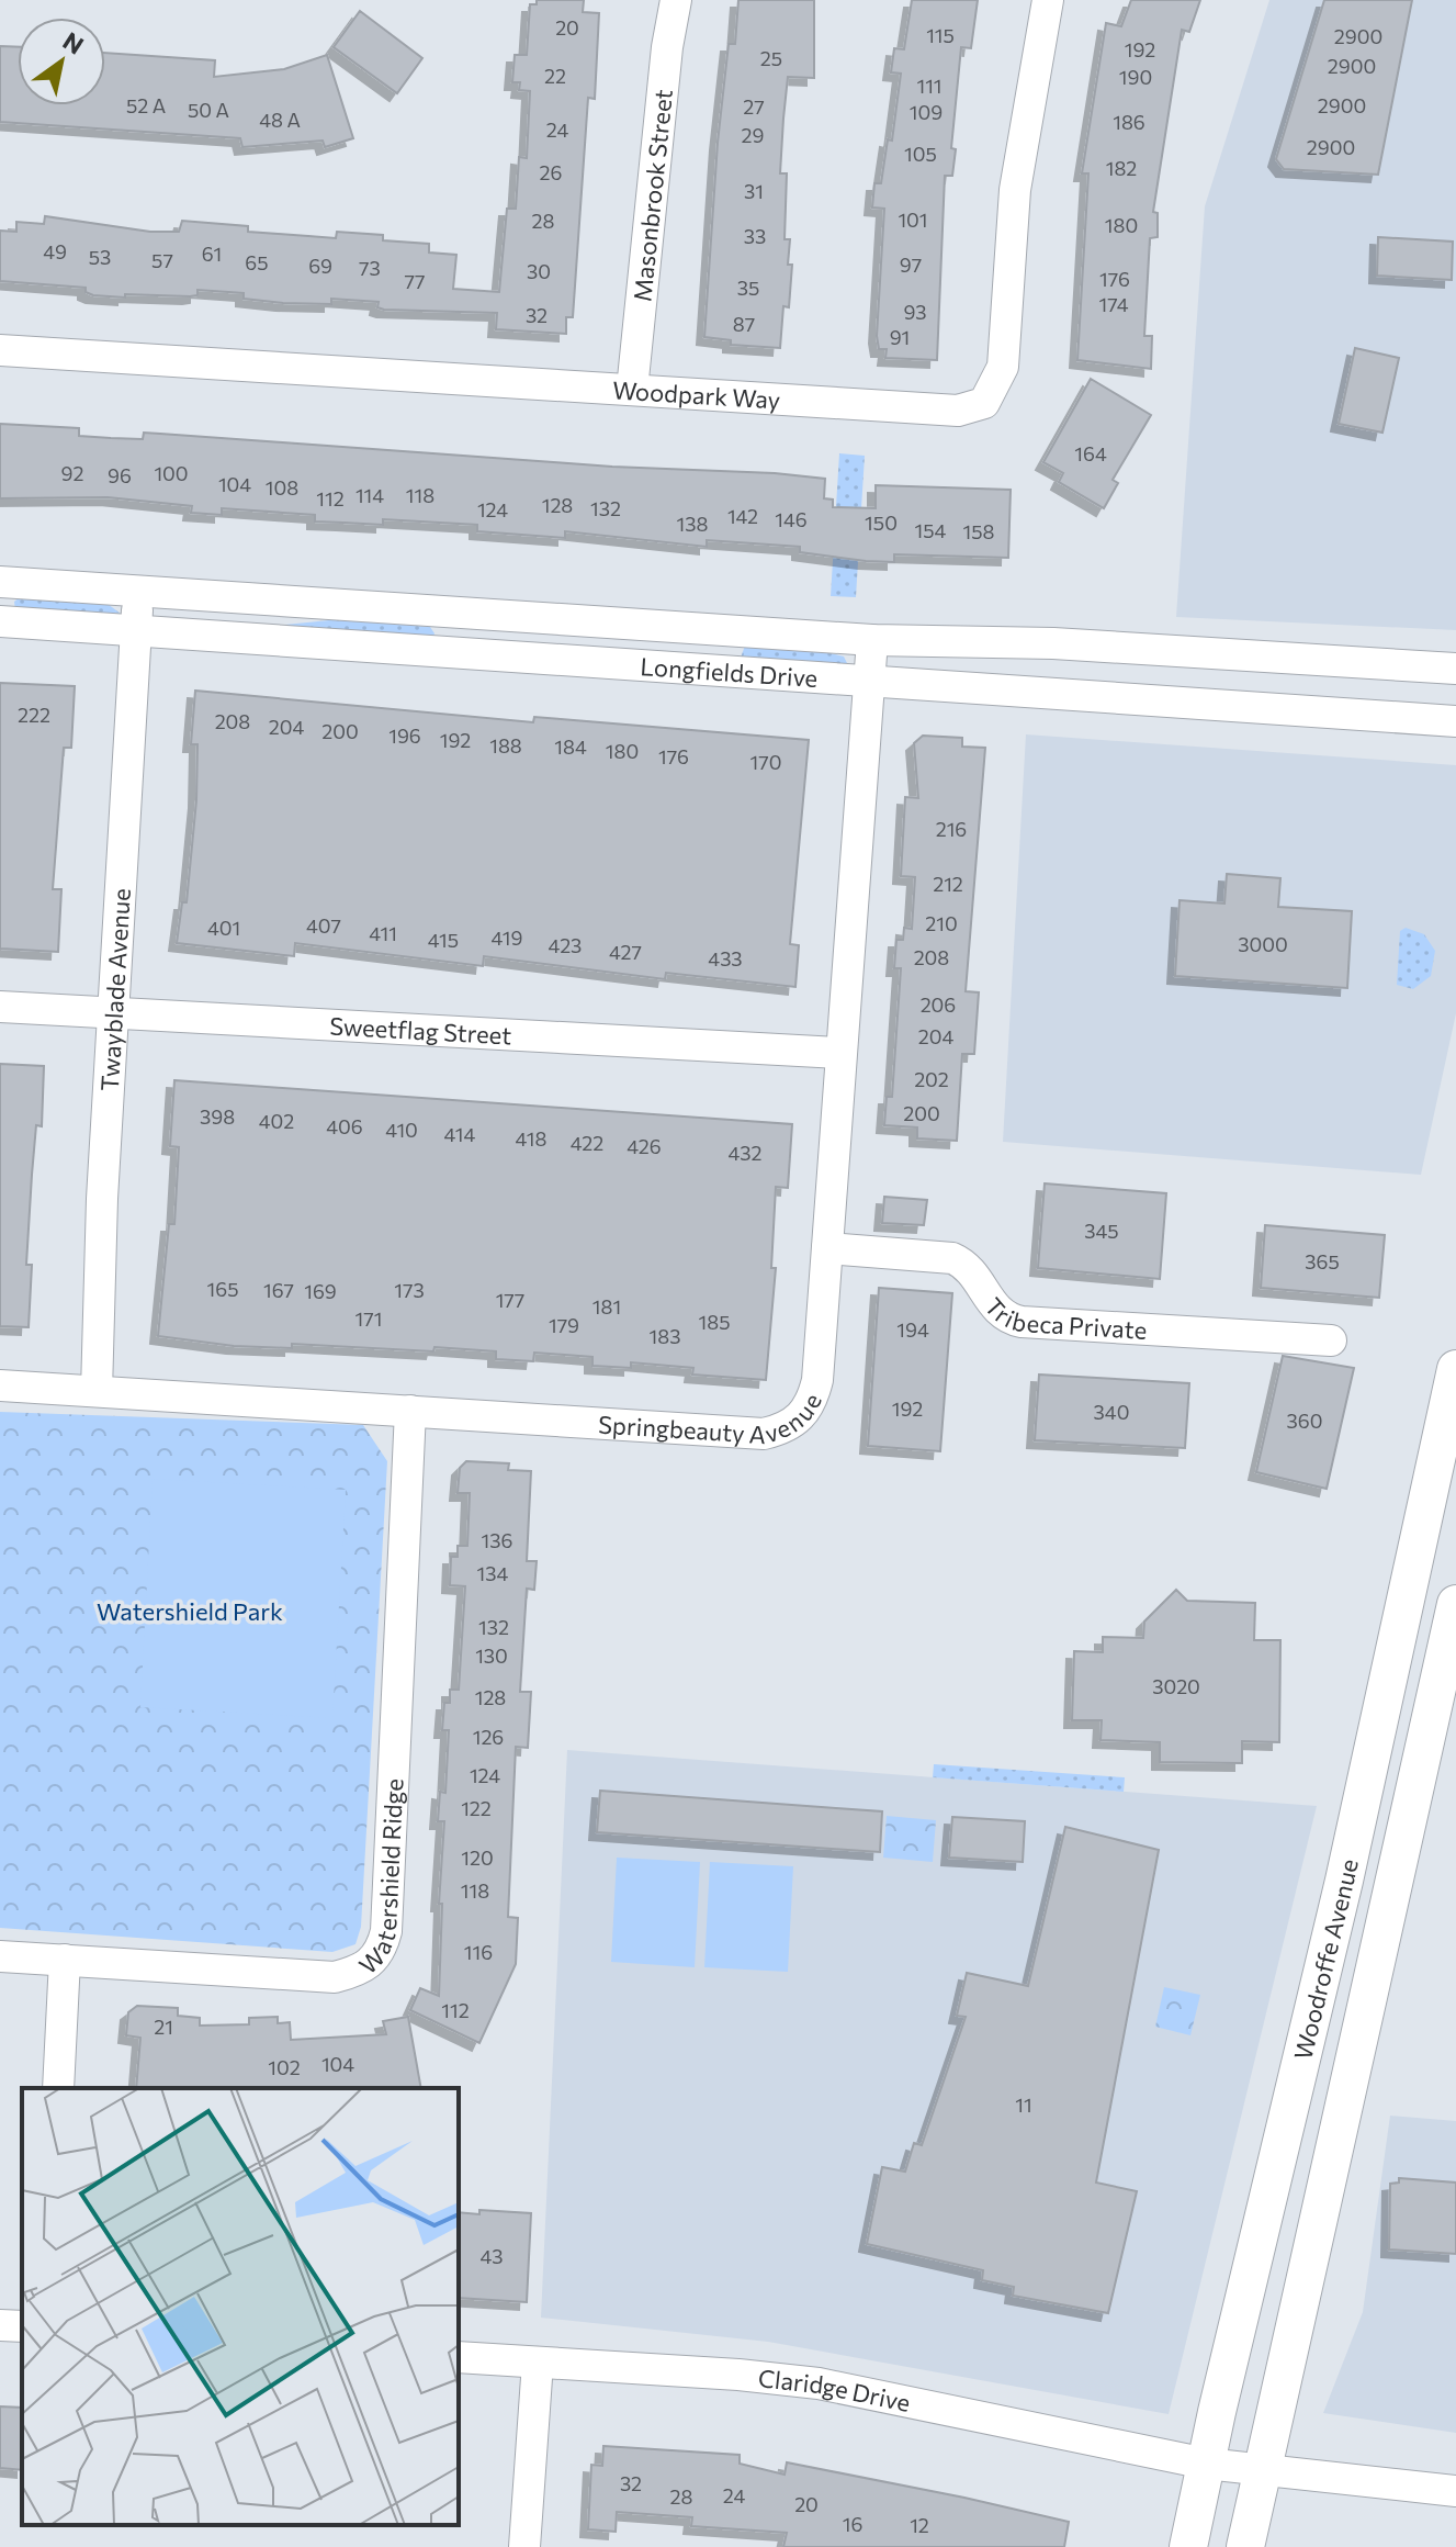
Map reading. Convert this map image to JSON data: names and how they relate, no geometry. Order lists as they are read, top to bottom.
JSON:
{
  "streets": {
    "main road": ["Woodroffe Avenue"],
    "street": [
      "Masonbrook Street",
      "Woodpark Way",
      "Longfields Drive",
      "Twayblade Avenue",
      "Sweetflag Street",
      "Tribeca Private",
      "Springbeauty Avenue",
      "Watershield Ridge",
      "Claridge Drive"
    ]
  },
  "crossings": [
    ["Masonbrook Street", "Woodpark Way"],
    ["Longfields Drive", "Twayblade Avenue"],
    ["Longfields Drive", "Springbeauty Avenue"],
    ["Twayblade Avenue", "Sweetflag Street"],
    ["Twayblade Avenue", "Springbeauty Avenue"],
    ["Sweetflag Street", "Springbeauty Avenue"],
    ["Tribeca Private", "Springbeauty Avenue"],
    ["Springbeauty Avenue", "Watershield Ridge"],
    ["Woodroffe Avenue", "Claridge Drive"]
  ],
  "parks": ["Watershield Park"],
  "house_numbers": [
    "20",
    "115",
    "2900",
    "192",
    "25",
    "2900",
    "22",
    "190",
    "111",
    "52 A",
    "2900",
    "27",
    "50 A",
    "109",
    "48 A",
    "186",
    "24",
    "29",
    "2900",
    "105",
    "182",
    "26",
    "31",
    "101",
    "28",
    "180",
    "33",
    "49",
    "61",
    "53",
    "57",
    "65",
    "97",
    "69",
    "73",
    "30",
    "176",
    "77",
    "35",
    "174",
    "93",
    "32",
    "87",
    "91",
    "164",
    "92",
    "100",
    "96",
    "104",
    "108",
    "114",
    "118",
    "112",
    "128",
    "132",
    "124",
    "142",
    "146",
    "150",
    "138",
    "154",
    "158",
    "222",
    "208",
    "204",
    "200",
    "196",
    "192",
    "188",
    "184",
    "180",
    "176",
    "170",
    "216",
    "212",
    "210",
    "407",
    "401",
    "411",
    "419",
    "415",
    "3000",
    "423",
    "427",
    "208",
    "433",
    "206",
    "204",
    "202",
    "200",
    "398",
    "402",
    "406",
    "410",
    "414",
    "418",
    "422",
    "426",
    "432",
    "345",
    "365",
    "165",
    "167",
    "173",
    "169",
    "177",
    "181",
    "171",
    "185",
    "179",
    "194",
    "183",
    "192",
    "340",
    "360",
    "136",
    "134",
    "132",
    "130",
    "3020",
    "128",
    "126",
    "124",
    "122",
    "120",
    "118",
    "116",
    "112",
    "21",
    "104",
    "102",
    "11",
    "43",
    "32",
    "24",
    "28",
    "20",
    "16",
    "12"
  ],
  "north": "top right"
}
